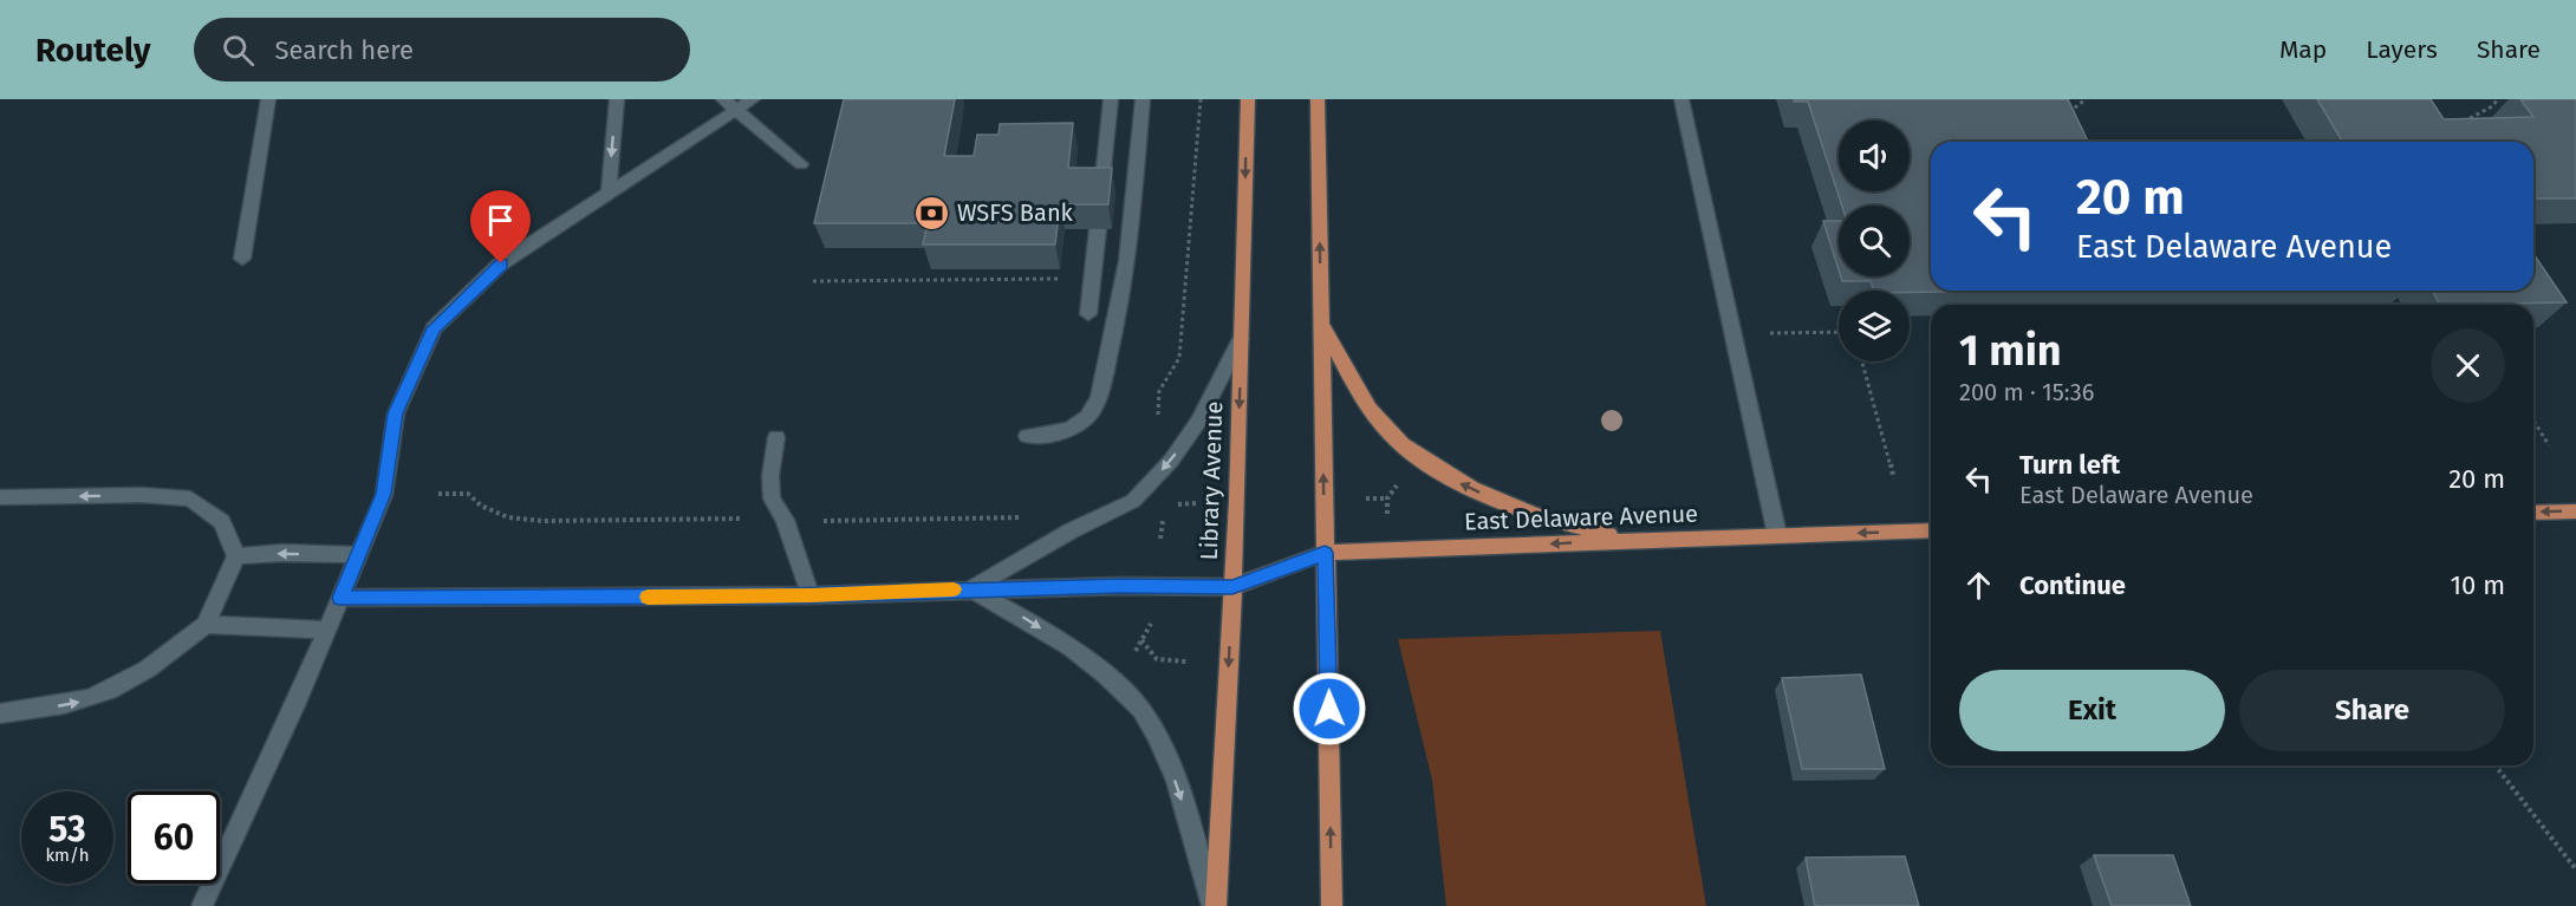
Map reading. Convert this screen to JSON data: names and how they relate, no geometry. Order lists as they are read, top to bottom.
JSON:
{
  "streets": {
    "main road": ["Library Avenue", "East Delaware Avenue"]
  },
  "crossings": [
    ["Library Avenue", "East Delaware Avenue"]
  ],
  "one_way": ["East Delaware Avenue"],
  "places": {
    "bank": ["WSFS Bank"]
  },
  "page": {
    "header": "Routely",
    "search": "Search here",
    "nav": ["Map", "Layers", "Share"],
    "turn": ["20 m", "East Delaware Avenue"],
    "heading": ["1 min", "200 m · 15:36"],
    "list": [
      {
        "name": "Turn left",
        "note": "East Delaware Avenue",
        "value": "20 m"
      },
      {
        "name": "Continue",
        "value": "10 m"
      }
    ],
    "buttons": ["Exit", "Share"],
    "speed": "53 km/h",
    "limit": "60"
  }
}
